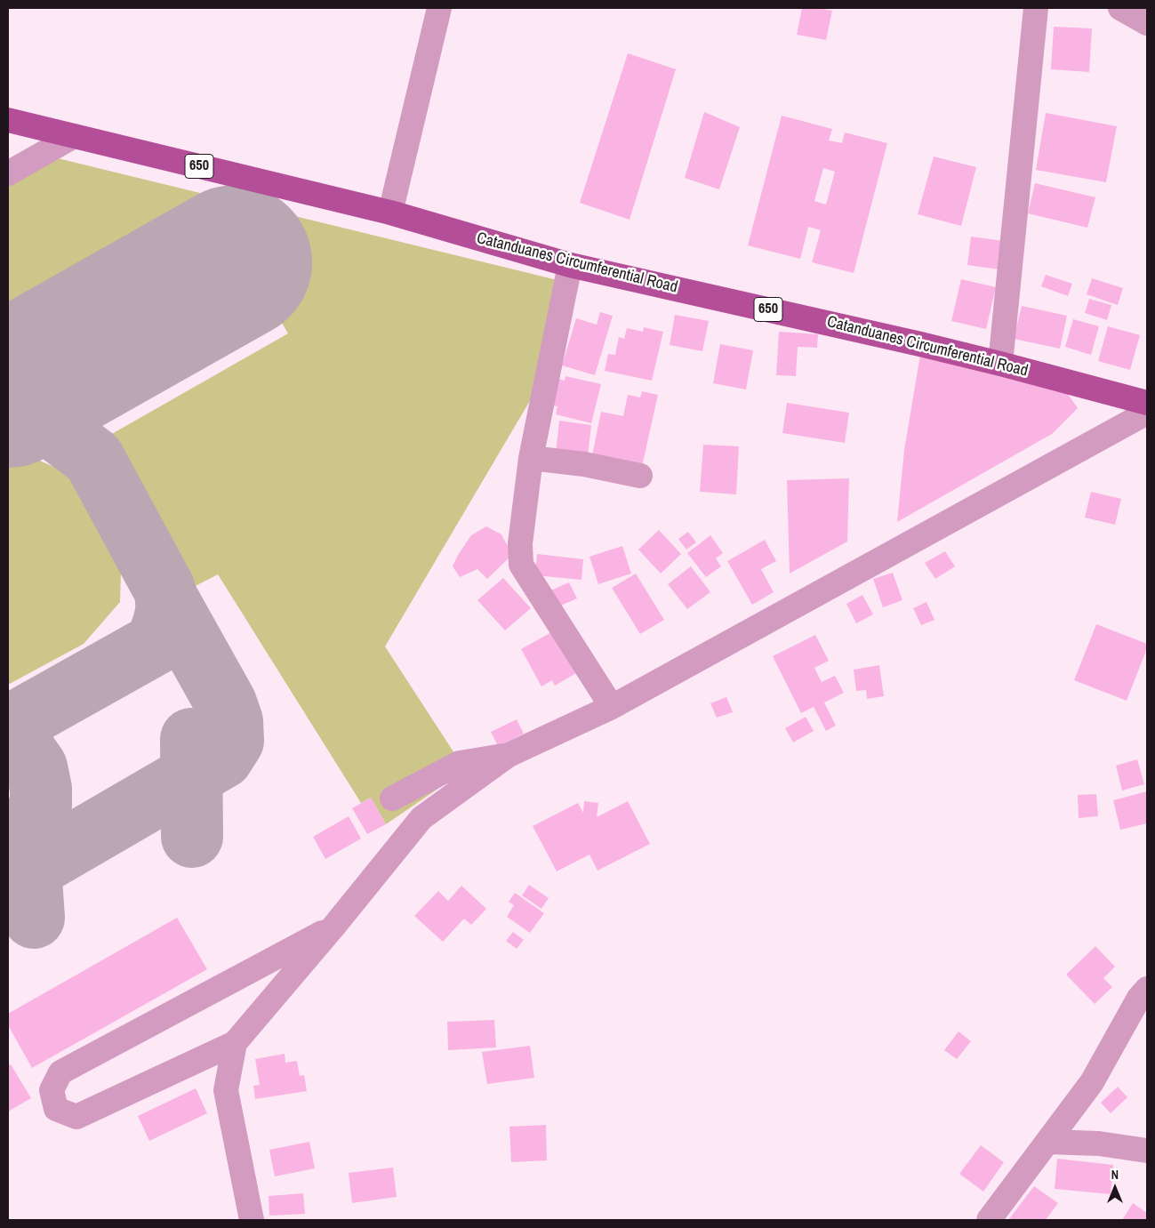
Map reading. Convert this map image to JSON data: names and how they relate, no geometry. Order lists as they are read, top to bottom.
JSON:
{
  "streets": {
    "main road": ["650", "Catanduanes Circumferential Road"]
  },
  "north": "top"
}
